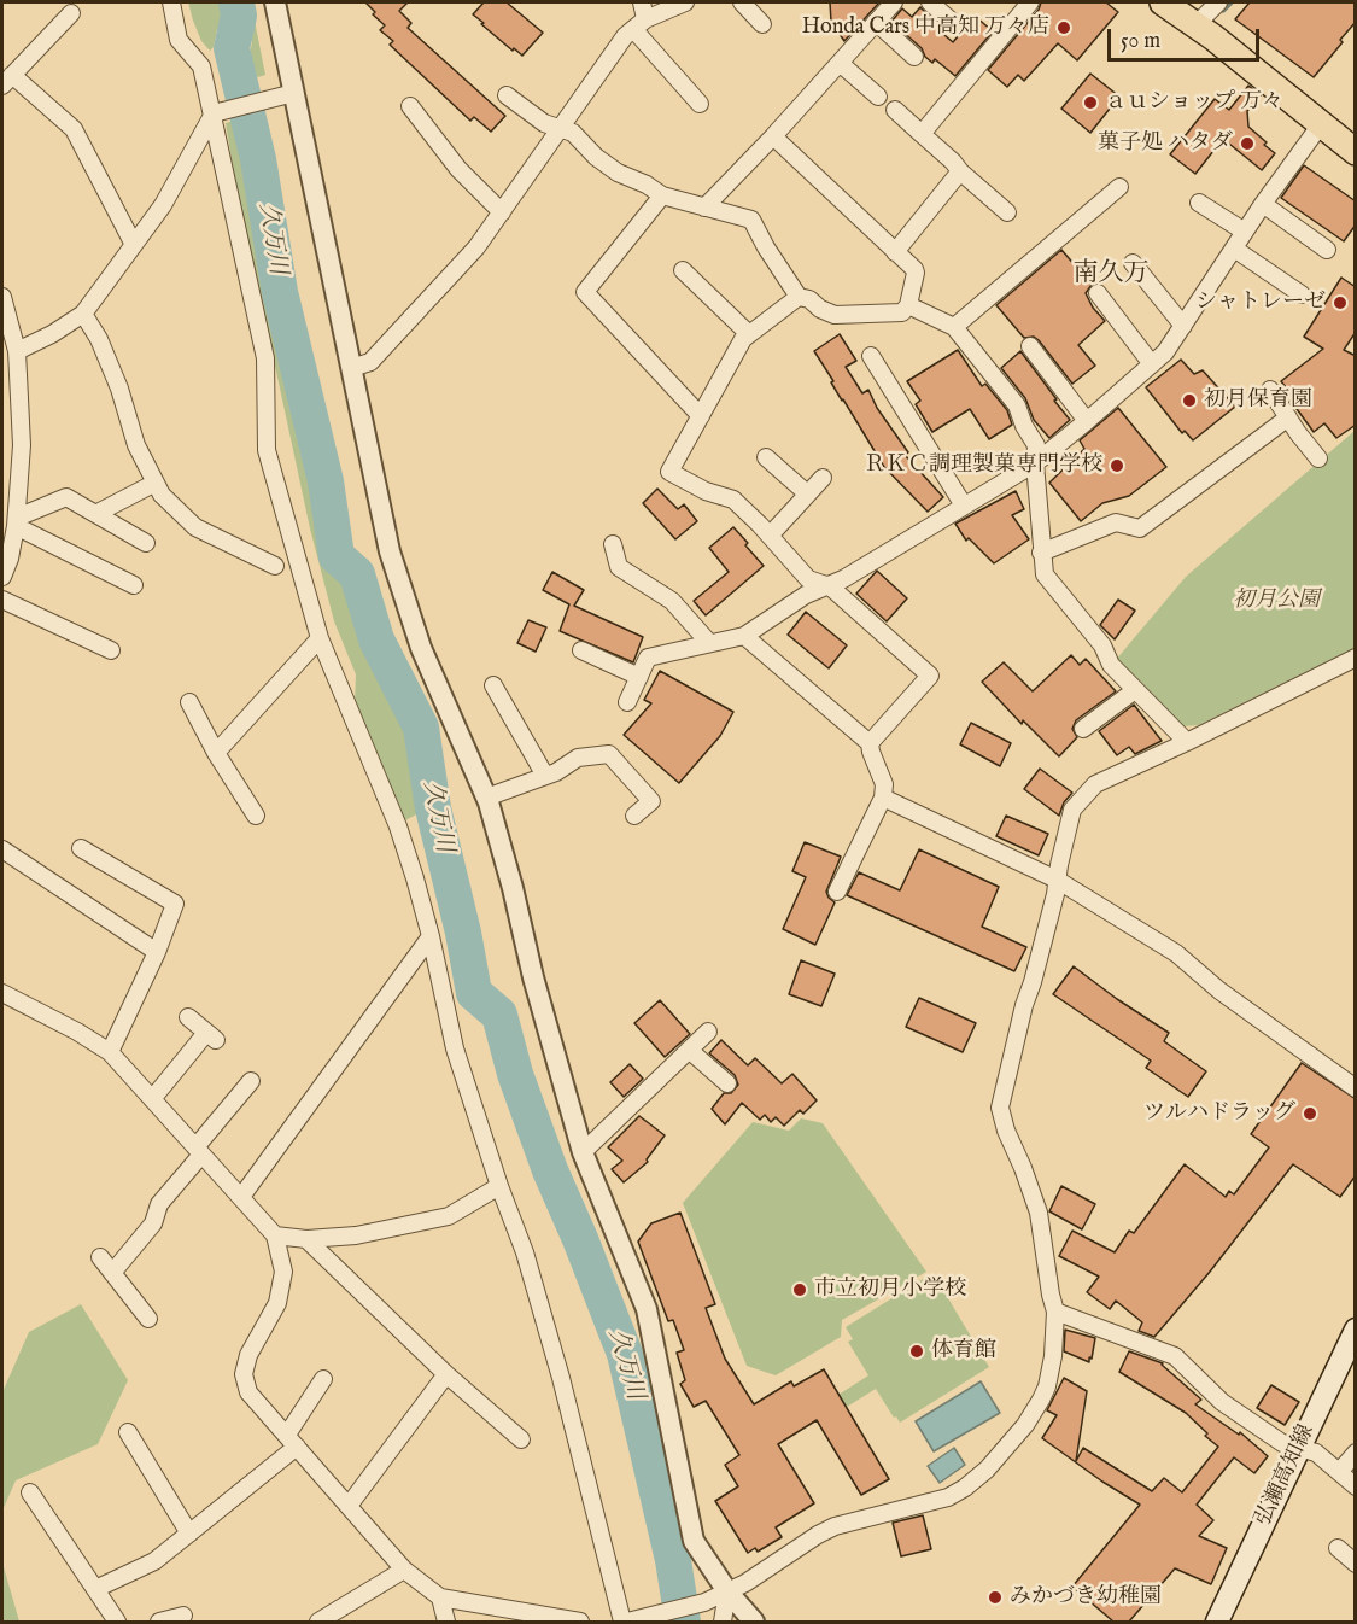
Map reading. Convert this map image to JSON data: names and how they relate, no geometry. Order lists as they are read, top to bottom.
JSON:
{
  "streets": {
    "main road": ["弘瀬高知線"]
  },
  "districts": ["南久万"],
  "water": ["久万川"],
  "parks": ["初月公園"],
  "places": [
    "Honda Cars 中高知 万々店",
    "ａｕショップ 万々",
    "菓子処 ハタダ",
    "シャトレーゼ",
    "初月保育園",
    "ＲＫＣ調理製菓専門学校",
    "ツルハドラッグ",
    "市立初月小学校",
    "体育館",
    "みかづき幼稚園"
  ],
  "scale_bar": "50 m"
}
